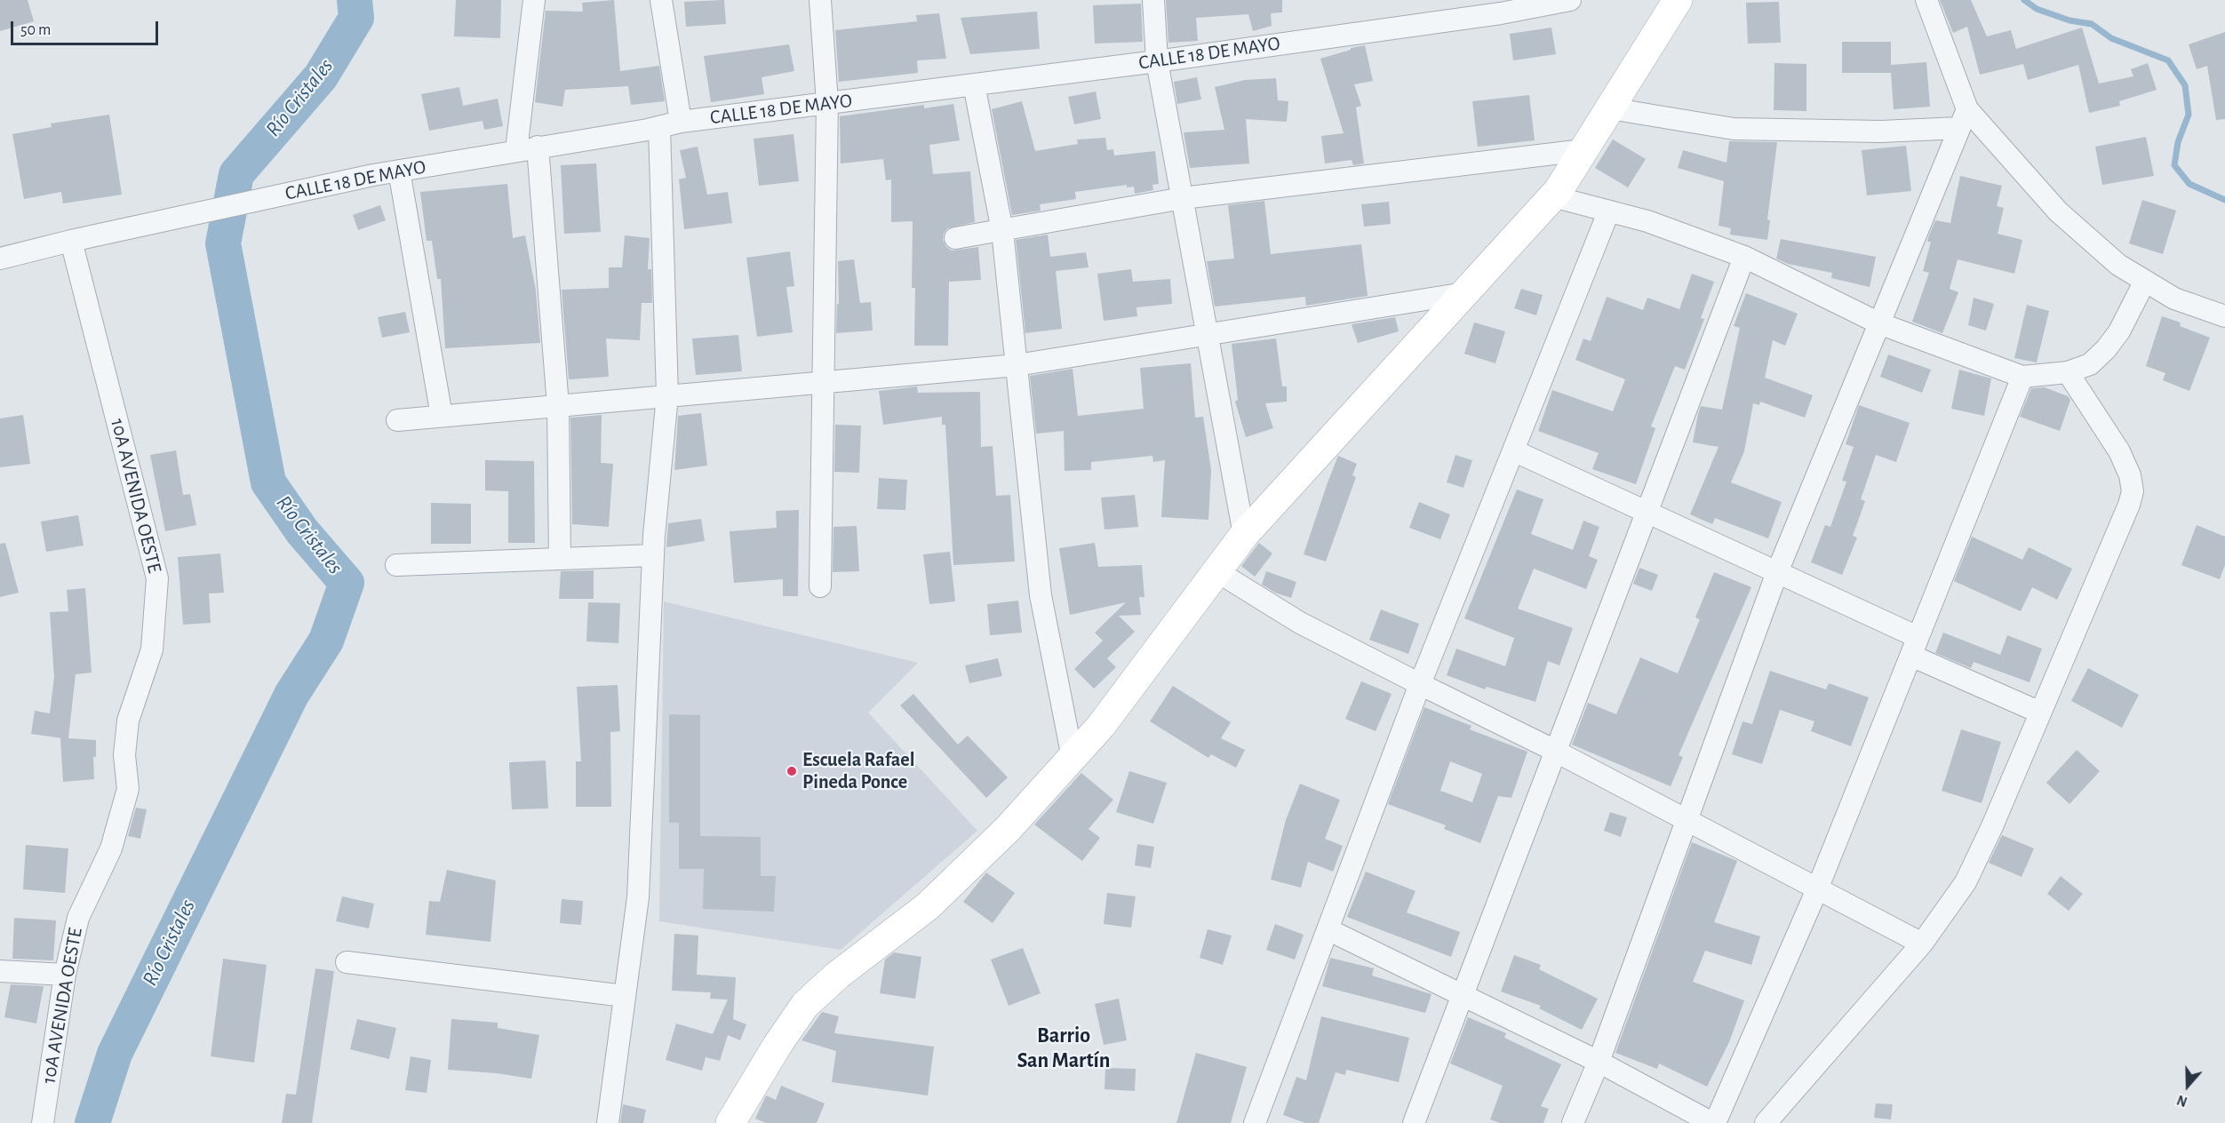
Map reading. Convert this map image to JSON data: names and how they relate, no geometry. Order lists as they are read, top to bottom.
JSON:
{
  "streets": {
    "street": ["CALLE 18 DE MAYO", "10A AVENIDA OESTE"]
  },
  "crossings": [
    ["CALLE 18 DE MAYO", "10A AVENIDA OESTE"]
  ],
  "districts": ["Barrio San Martín"],
  "water": ["Río Cristales"],
  "places": ["Escuela Rafael Pineda Ponce"],
  "scale_bar": "50 m",
  "north": "bottom"
}
